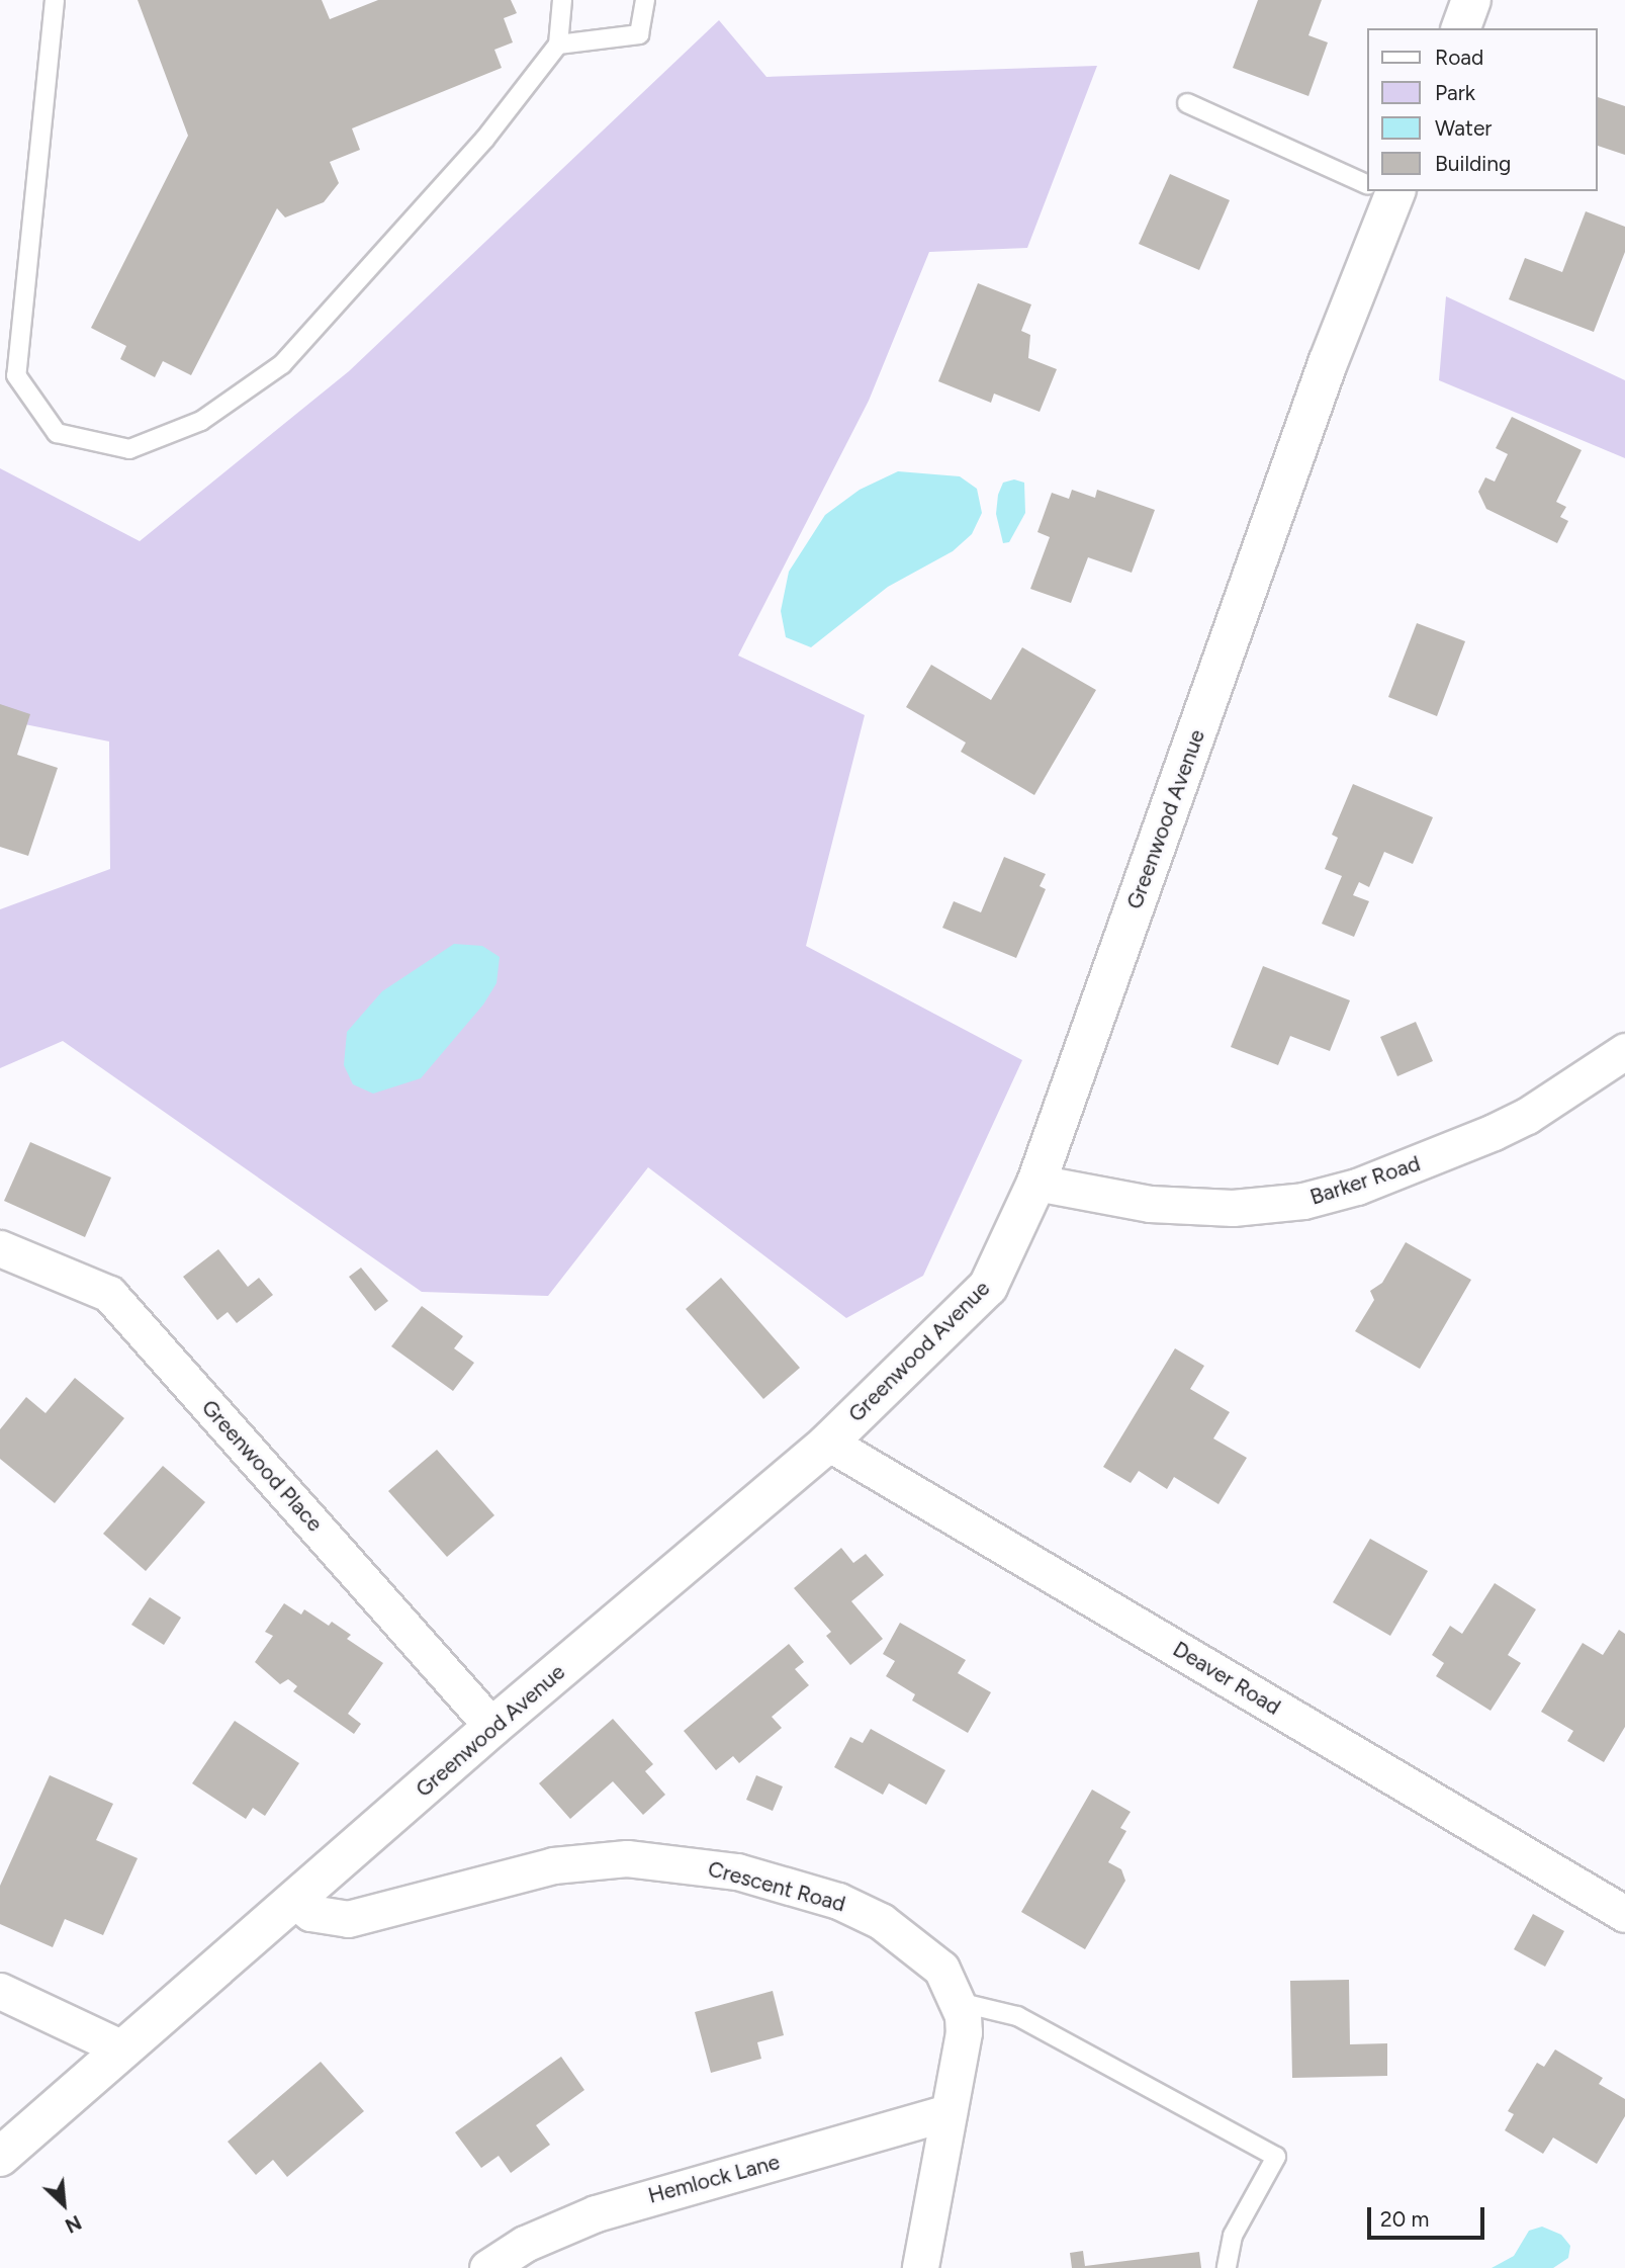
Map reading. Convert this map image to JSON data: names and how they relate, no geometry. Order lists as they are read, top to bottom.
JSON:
{
  "streets": {
    "main road": ["Greenwood Avenue"],
    "street": [
      "Barker Road",
      "Greenwood Place",
      "Deaver Road",
      "Crescent Road",
      "Hemlock Lane"
    ]
  },
  "crossings": [
    ["Greenwood Avenue", "Barker Road"],
    ["Greenwood Avenue", "Greenwood Place"],
    ["Greenwood Avenue", "Deaver Road"],
    ["Greenwood Avenue", "Crescent Road"],
    ["Crescent Road", "Hemlock Lane"]
  ],
  "legend": [
    "Road",
    "Park",
    "Water",
    "Building"
  ],
  "scale_bar": "20 m",
  "north": "bottom right"
}
